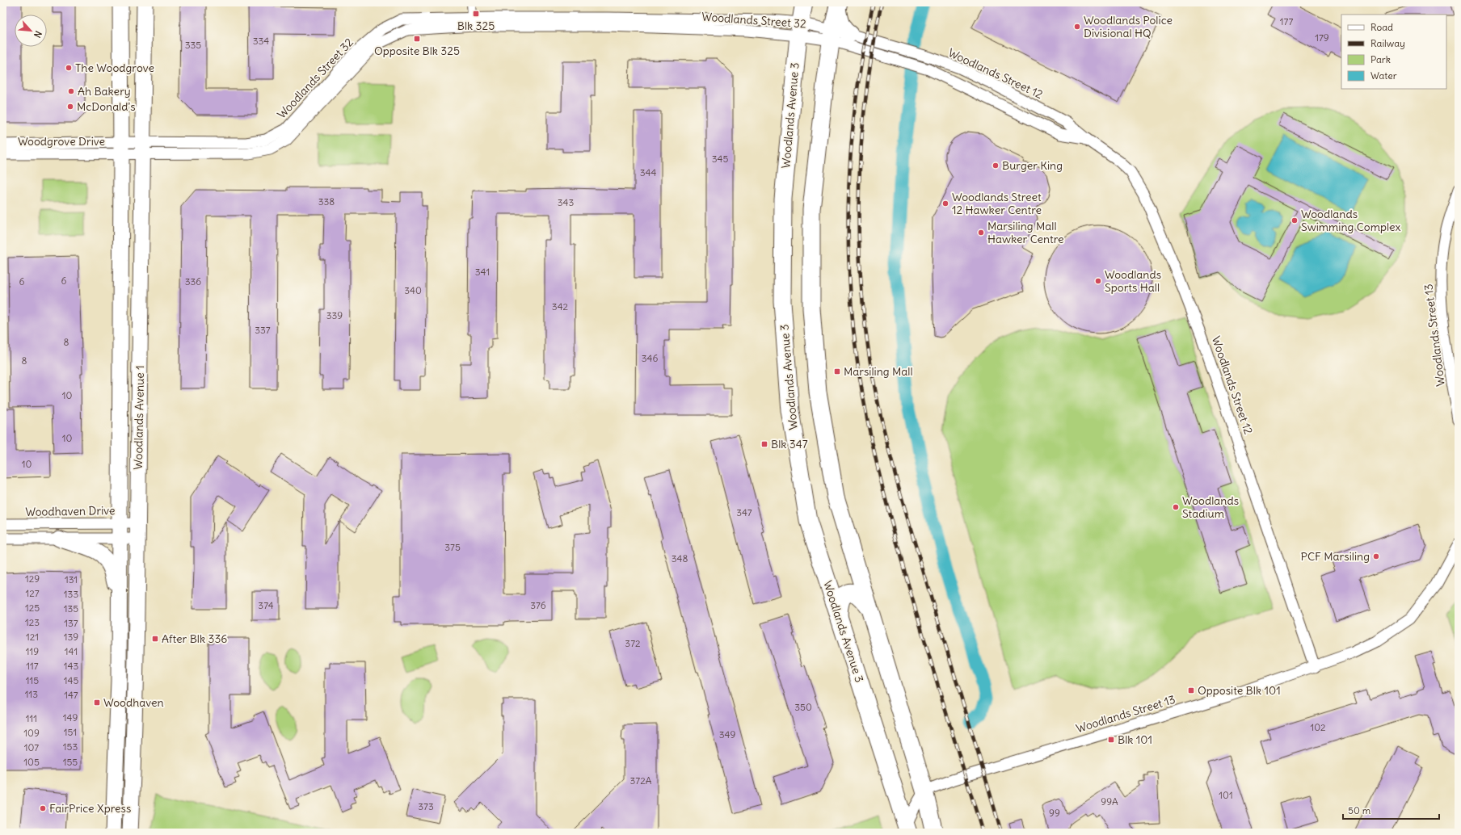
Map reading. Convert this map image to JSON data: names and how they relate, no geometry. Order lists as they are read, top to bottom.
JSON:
{
  "streets": {
    "main road": ["Woodlands Avenue 3", "Woodlands Avenue 1"],
    "street": [
      "Woodlands Street 32",
      "Woodlands Street 12",
      "Woodgrove Drive",
      "Woodlands Street 13",
      "Woodhaven Drive"
    ]
  },
  "crossings": [
    ["Woodlands Street 32", "Woodlands Street 12"],
    ["Woodlands Street 32", "Woodlands Avenue 3"],
    ["Woodlands Street 32", "Woodgrove Drive"],
    ["Woodlands Street 32", "Woodlands Avenue 1"],
    ["Woodlands Street 12", "Woodlands Street 13"],
    ["Woodgrove Drive", "Woodlands Avenue 1"],
    ["Woodlands Avenue 1", "Woodhaven Drive"]
  ],
  "places": {
    "transit": [
      "Blk 325",
      "Opposite Blk 325",
      "Marsiling Mall",
      "Blk 347",
      "After Blk 336",
      "Opposite Blk 101",
      "Woodhaven",
      "Blk 101"
    ],
    "other": [
      "Woodlands Police Divisional HQ",
      "The Woodgrove",
      "Ah Bakery",
      "McDonald's",
      "Burger King",
      "Woodlands Street 12 Hawker Centre",
      "Woodlands Swimming Complex",
      "Marsiling Mall Hawker Centre",
      "Woodlands Sports Hall",
      "Woodlands Stadium",
      "PCF Marsiling",
      "FairPrice Xpress"
    ]
  },
  "house_numbers": [
    "177",
    "179",
    "334",
    "335",
    "345",
    "344",
    "338",
    "343",
    "341",
    "6",
    "6",
    "336",
    "340",
    "342",
    "339",
    "337",
    "8",
    "346",
    "8",
    "10",
    "10",
    "10",
    "347",
    "375",
    "348",
    "129",
    "131",
    "127",
    "133",
    "374",
    "376",
    "125",
    "135",
    "123",
    "137",
    "121",
    "139",
    "372",
    "119",
    "141",
    "117",
    "143",
    "115",
    "145",
    "113",
    "147",
    "350",
    "149",
    "111",
    "102",
    "151",
    "109",
    "349",
    "153",
    "107",
    "105",
    "155",
    "372A",
    "101",
    "99A",
    "373",
    "99"
  ],
  "legend": [
    "Road",
    "Railway",
    "Park",
    "Water"
  ],
  "scale_bar": "50 m",
  "north": "bottom right"
}
